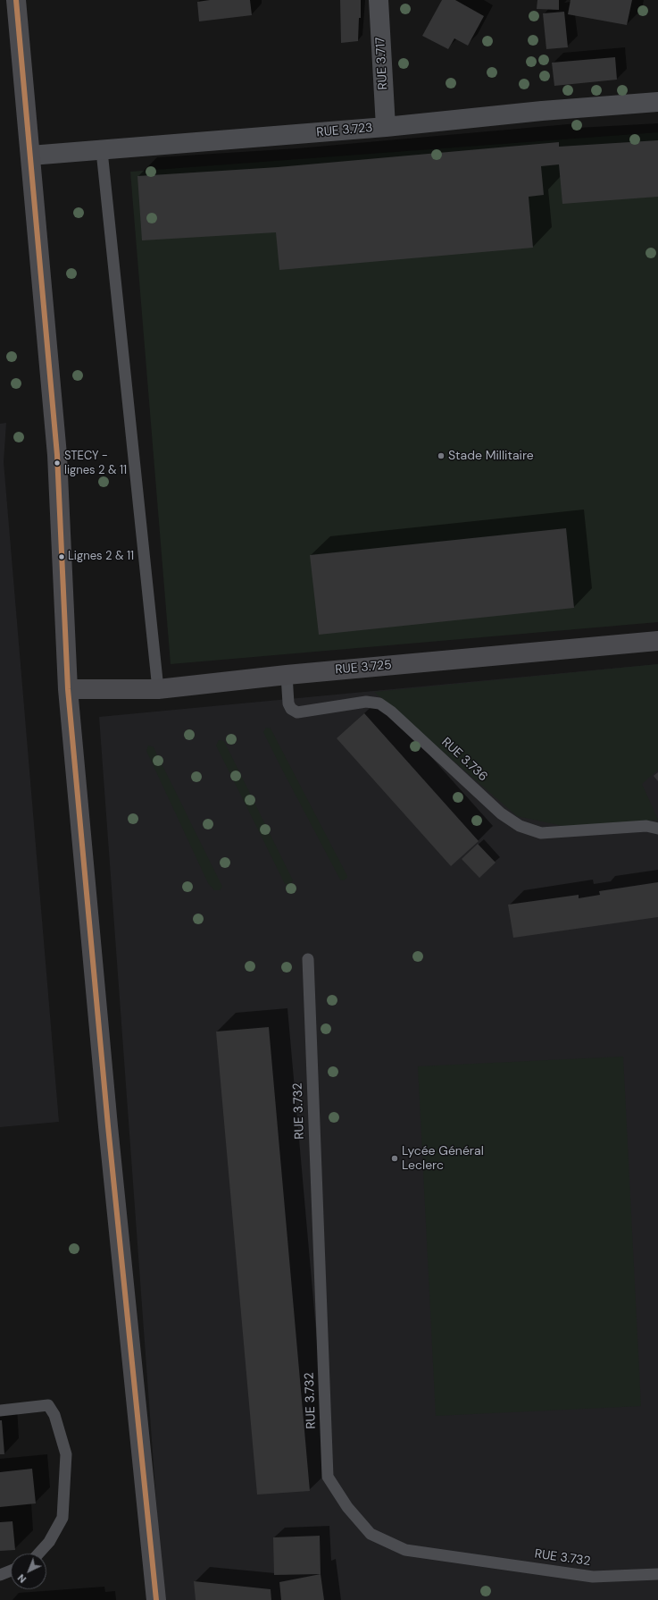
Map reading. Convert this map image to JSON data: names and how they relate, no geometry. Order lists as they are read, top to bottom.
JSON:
{
  "streets": {
    "main road": ["RUE 3.725"],
    "street": ["RUE 3.717", "RUE 3.723"],
    "lane": ["RUE 3.736", "RUE 3.732"]
  },
  "crossings": [
    ["RUE 3.717", "RUE 3.723"],
    ["RUE 3.725", "RUE 3.736"]
  ],
  "places": [
    "Stade Millitaire",
    "STECY - lignes 2 & 11",
    "Lignes 2 & 11",
    "Lycée Général Leclerc"
  ],
  "north": "bottom left"
}
